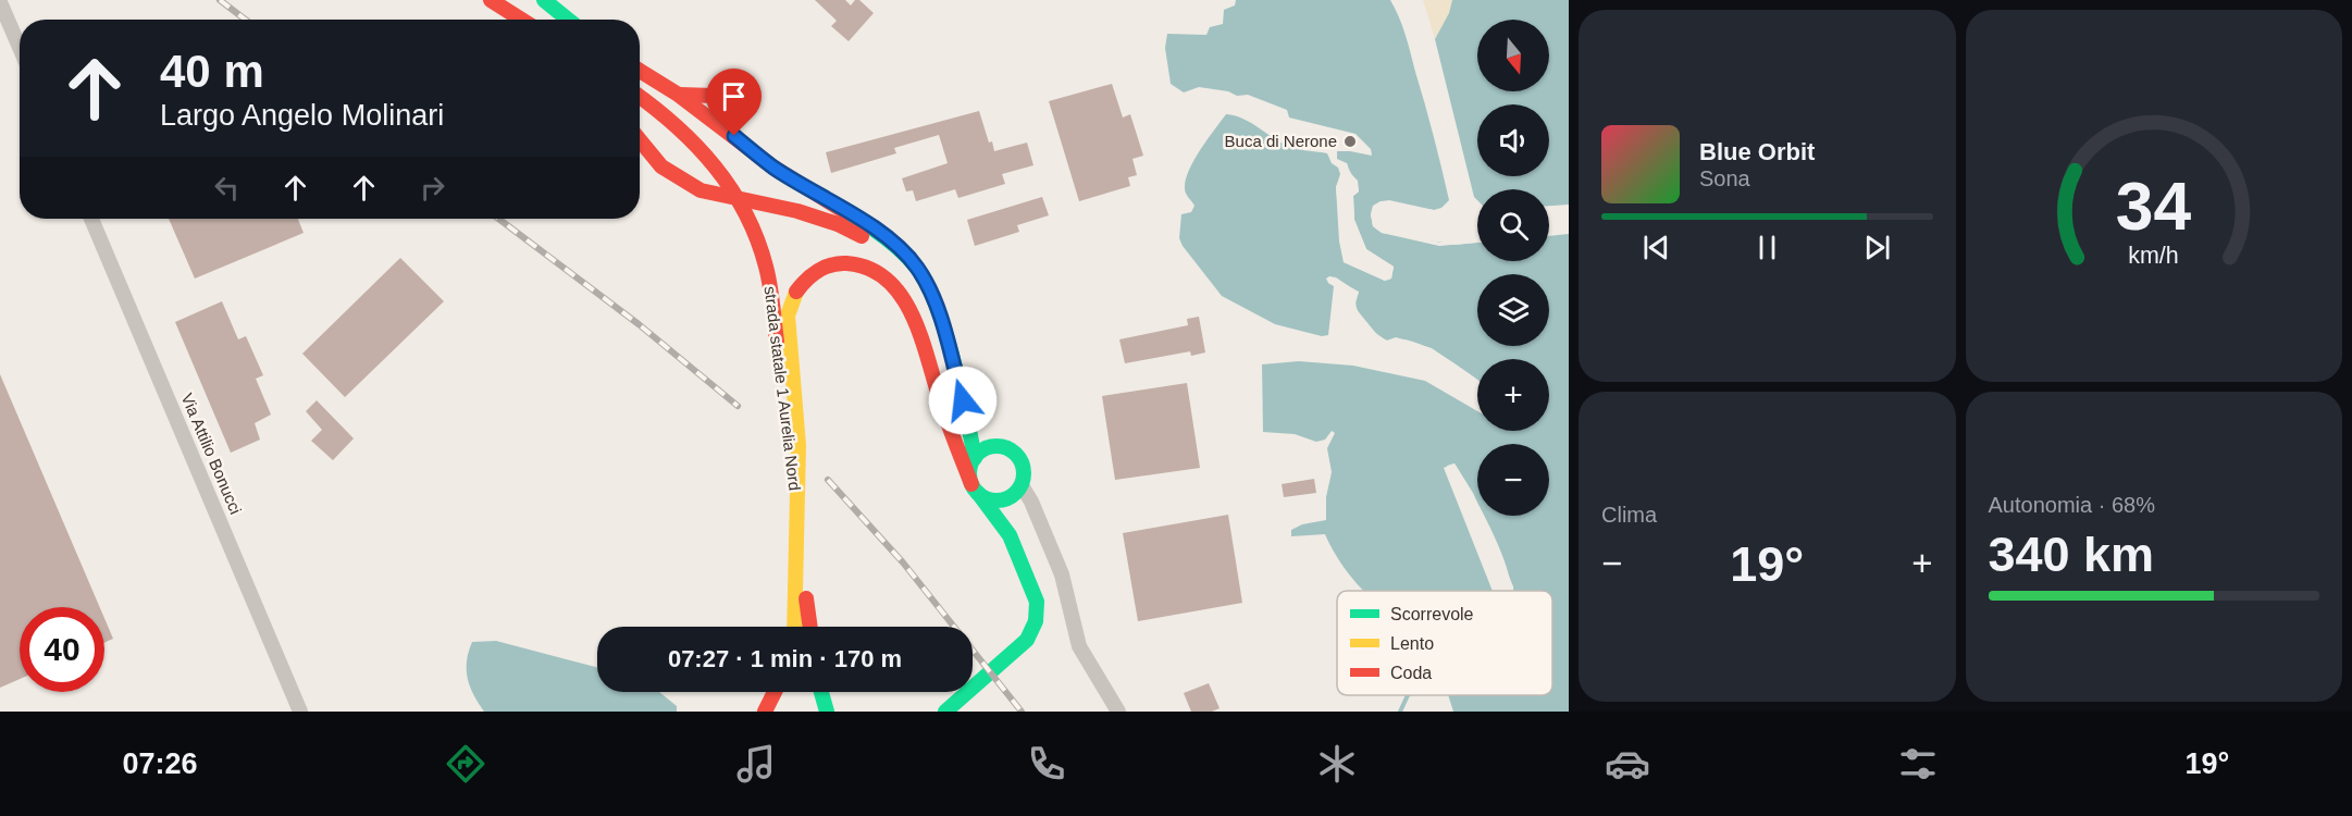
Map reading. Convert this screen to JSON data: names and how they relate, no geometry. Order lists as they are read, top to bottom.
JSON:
{
  "streets": {
    "main road": ["strada statale 1 Aurelia Nord"],
    "street": ["Via Attilio Bonucci"]
  },
  "places": ["Buca di Nerone"],
  "legend": ["Scorrevole", "Lento", "Coda"],
  "north": "bottom",
  "page": {
    "map_buttons": ["+", "−"],
    "turn": ["40 m", "Largo Angelo Molinari"],
    "song": ["Blue Orbit", "Sona"],
    "tile": [
      "Clima",
      ["Autonomia · 68%", "340 km"]
    ],
    "heat": ["−", "19°", "+"],
    "limit": "40",
    "trip": "07:27 · 1 min · 170 m",
    "tabs": ["07:26", "19°"],
    "gauge": ["34", "km/h"]
  }
}
